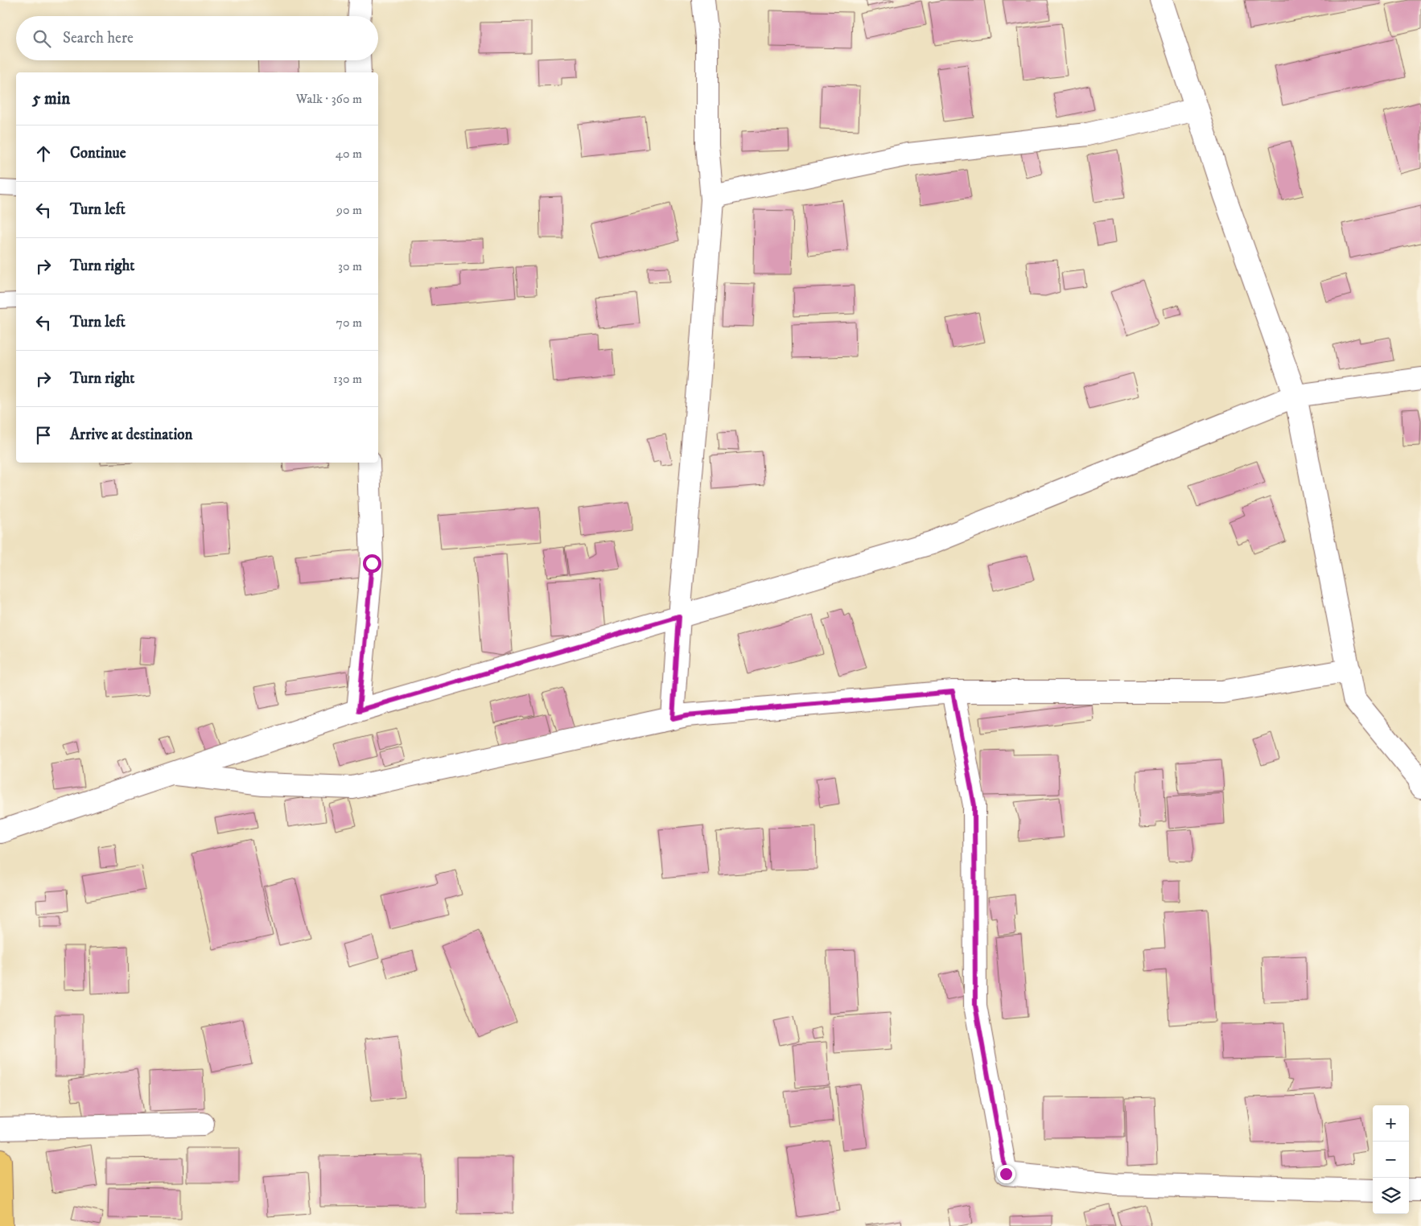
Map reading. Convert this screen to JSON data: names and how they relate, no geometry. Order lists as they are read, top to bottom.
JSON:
{
  "page": {
    "search": "Search here",
    "heading": ["5 min", "Walk · 360 m"],
    "list": [
      ["Continue", "40 m"],
      ["Turn left", "90 m"],
      ["Turn right", "30 m"],
      ["Turn left", "70 m"],
      ["Turn right", "130 m"],
      "Arrive at destination"
    ],
    "map_buttons": ["+", "−"]
  }
}
